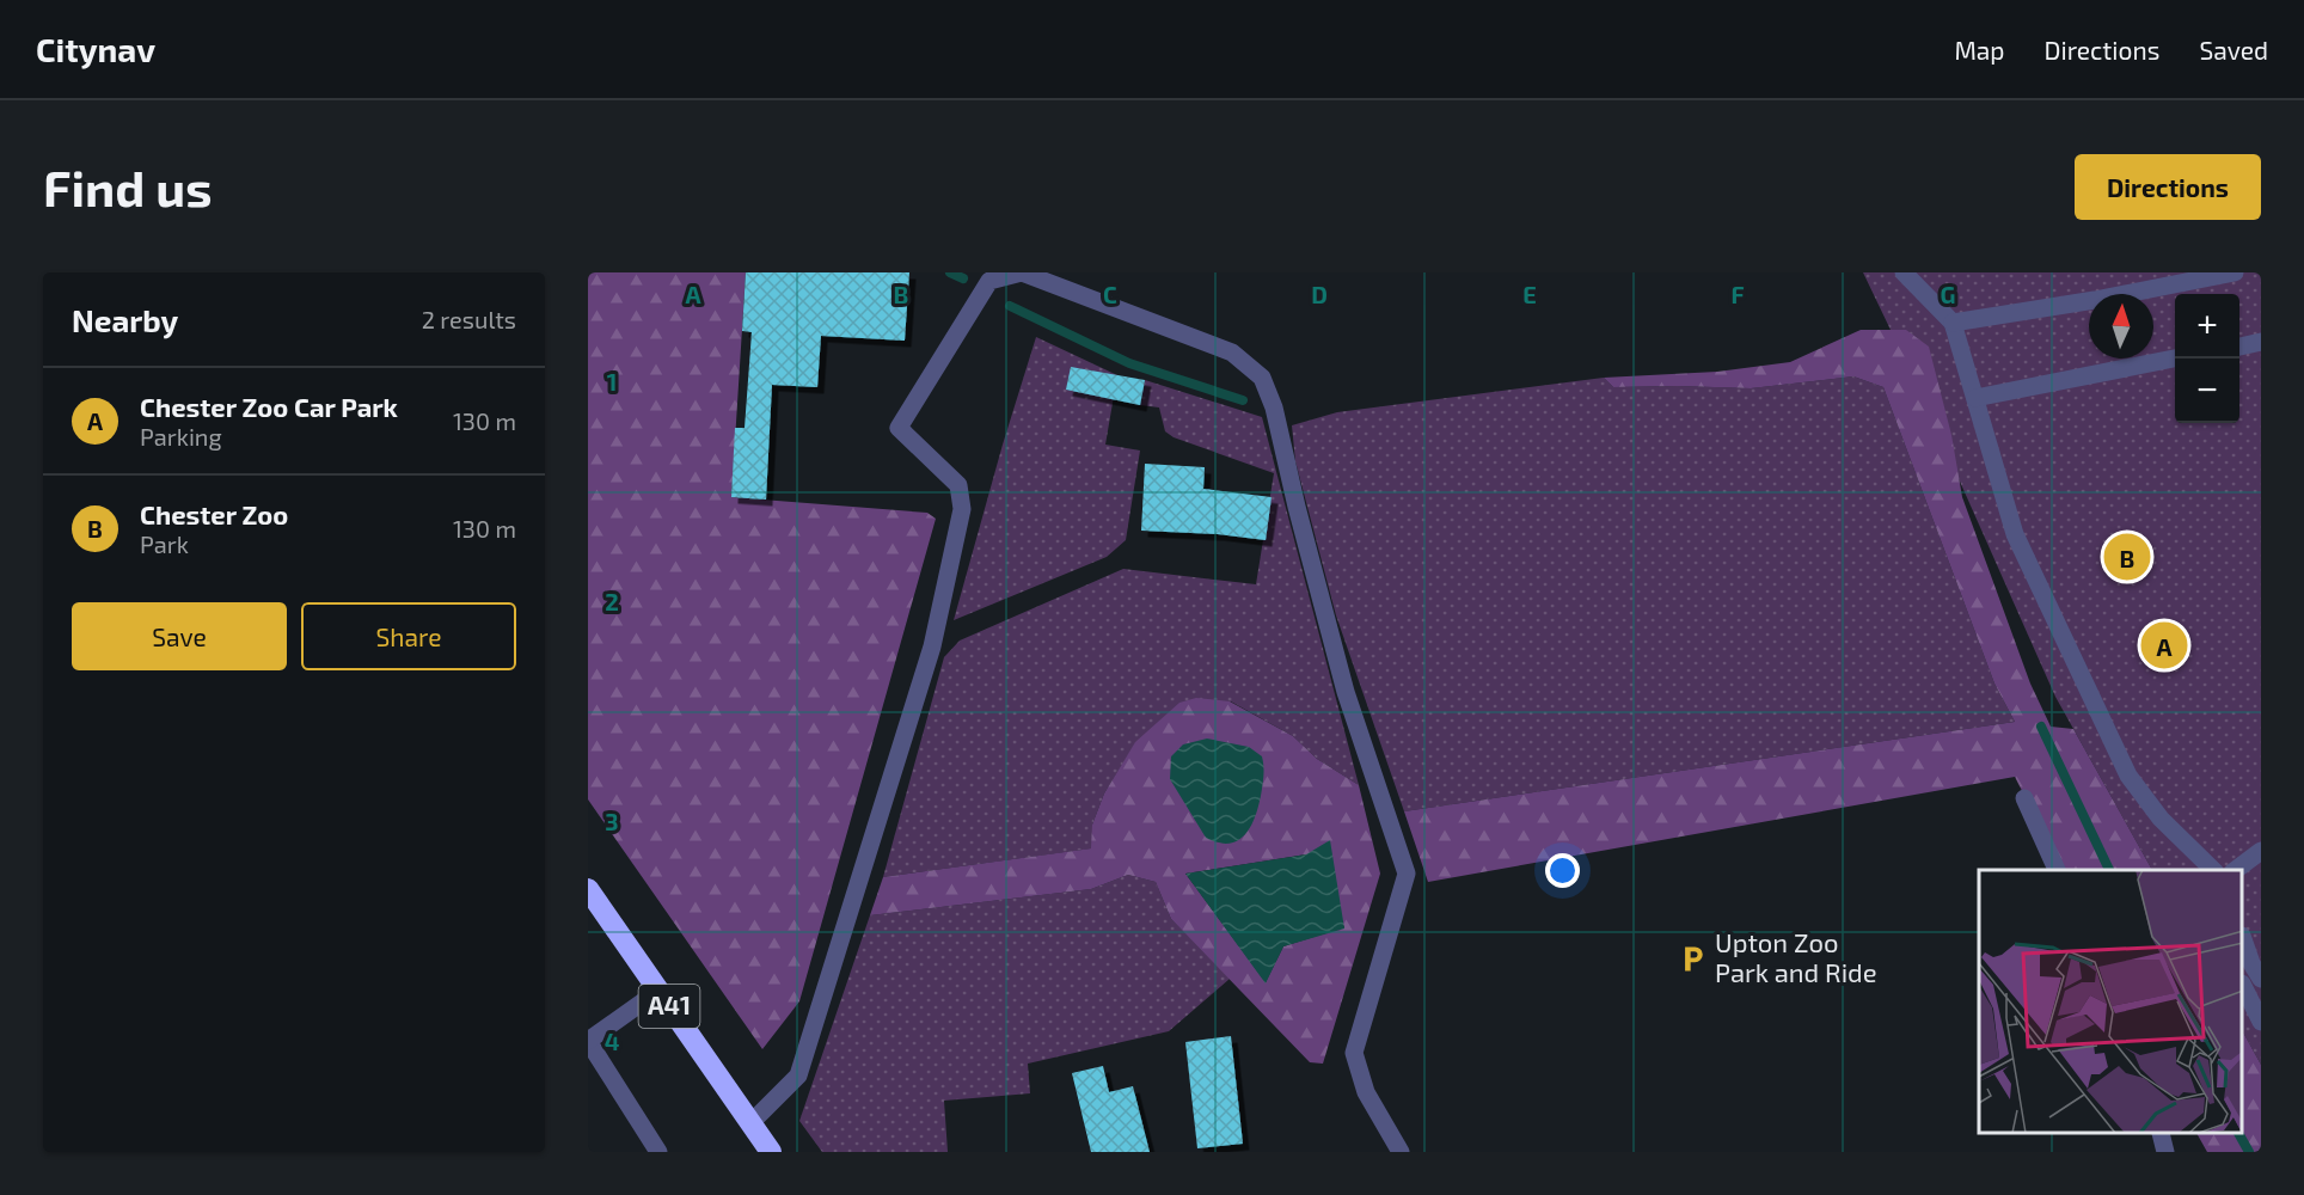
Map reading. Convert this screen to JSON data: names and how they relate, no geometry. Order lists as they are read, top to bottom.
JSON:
{
  "streets": {
    "highway": ["A41"]
  },
  "places": {
    "parking": ["Upton Zoo Park and Ride"]
  },
  "north": "top",
  "page": {
    "header": "Citynav",
    "nav": ["Map", "Directions", "Saved"],
    "buttons": [
      "Directions",
      ["Save", "Share"]
    ],
    "title": "Find us",
    "heading": ["Nearby", "2 results"],
    "map_buttons": ["+", "−"],
    "list": [
      {
        "mark": "A",
        "name": "Chester Zoo Car Park",
        "note": "Parking",
        "value": "130 m"
      },
      {
        "mark": "B",
        "name": "Chester Zoo",
        "note": "Park",
        "value": "130 m"
      }
    ],
    "pins": ["B", "A"]
  },
  "grid": {
    "columns": [
      "A",
      "B",
      "C",
      "D",
      "E",
      "F",
      "G"
    ],
    "rows": [
      "1",
      "2",
      "3",
      "4"
    ]
  }
}
